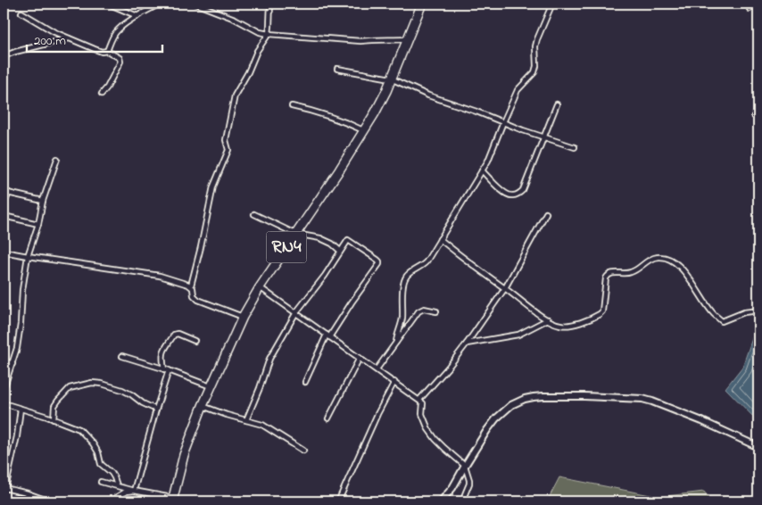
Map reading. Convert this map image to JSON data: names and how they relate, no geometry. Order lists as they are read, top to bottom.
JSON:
{
  "streets": {
    "highway": ["RN4"]
  },
  "scale_bar": "200 m"
}
